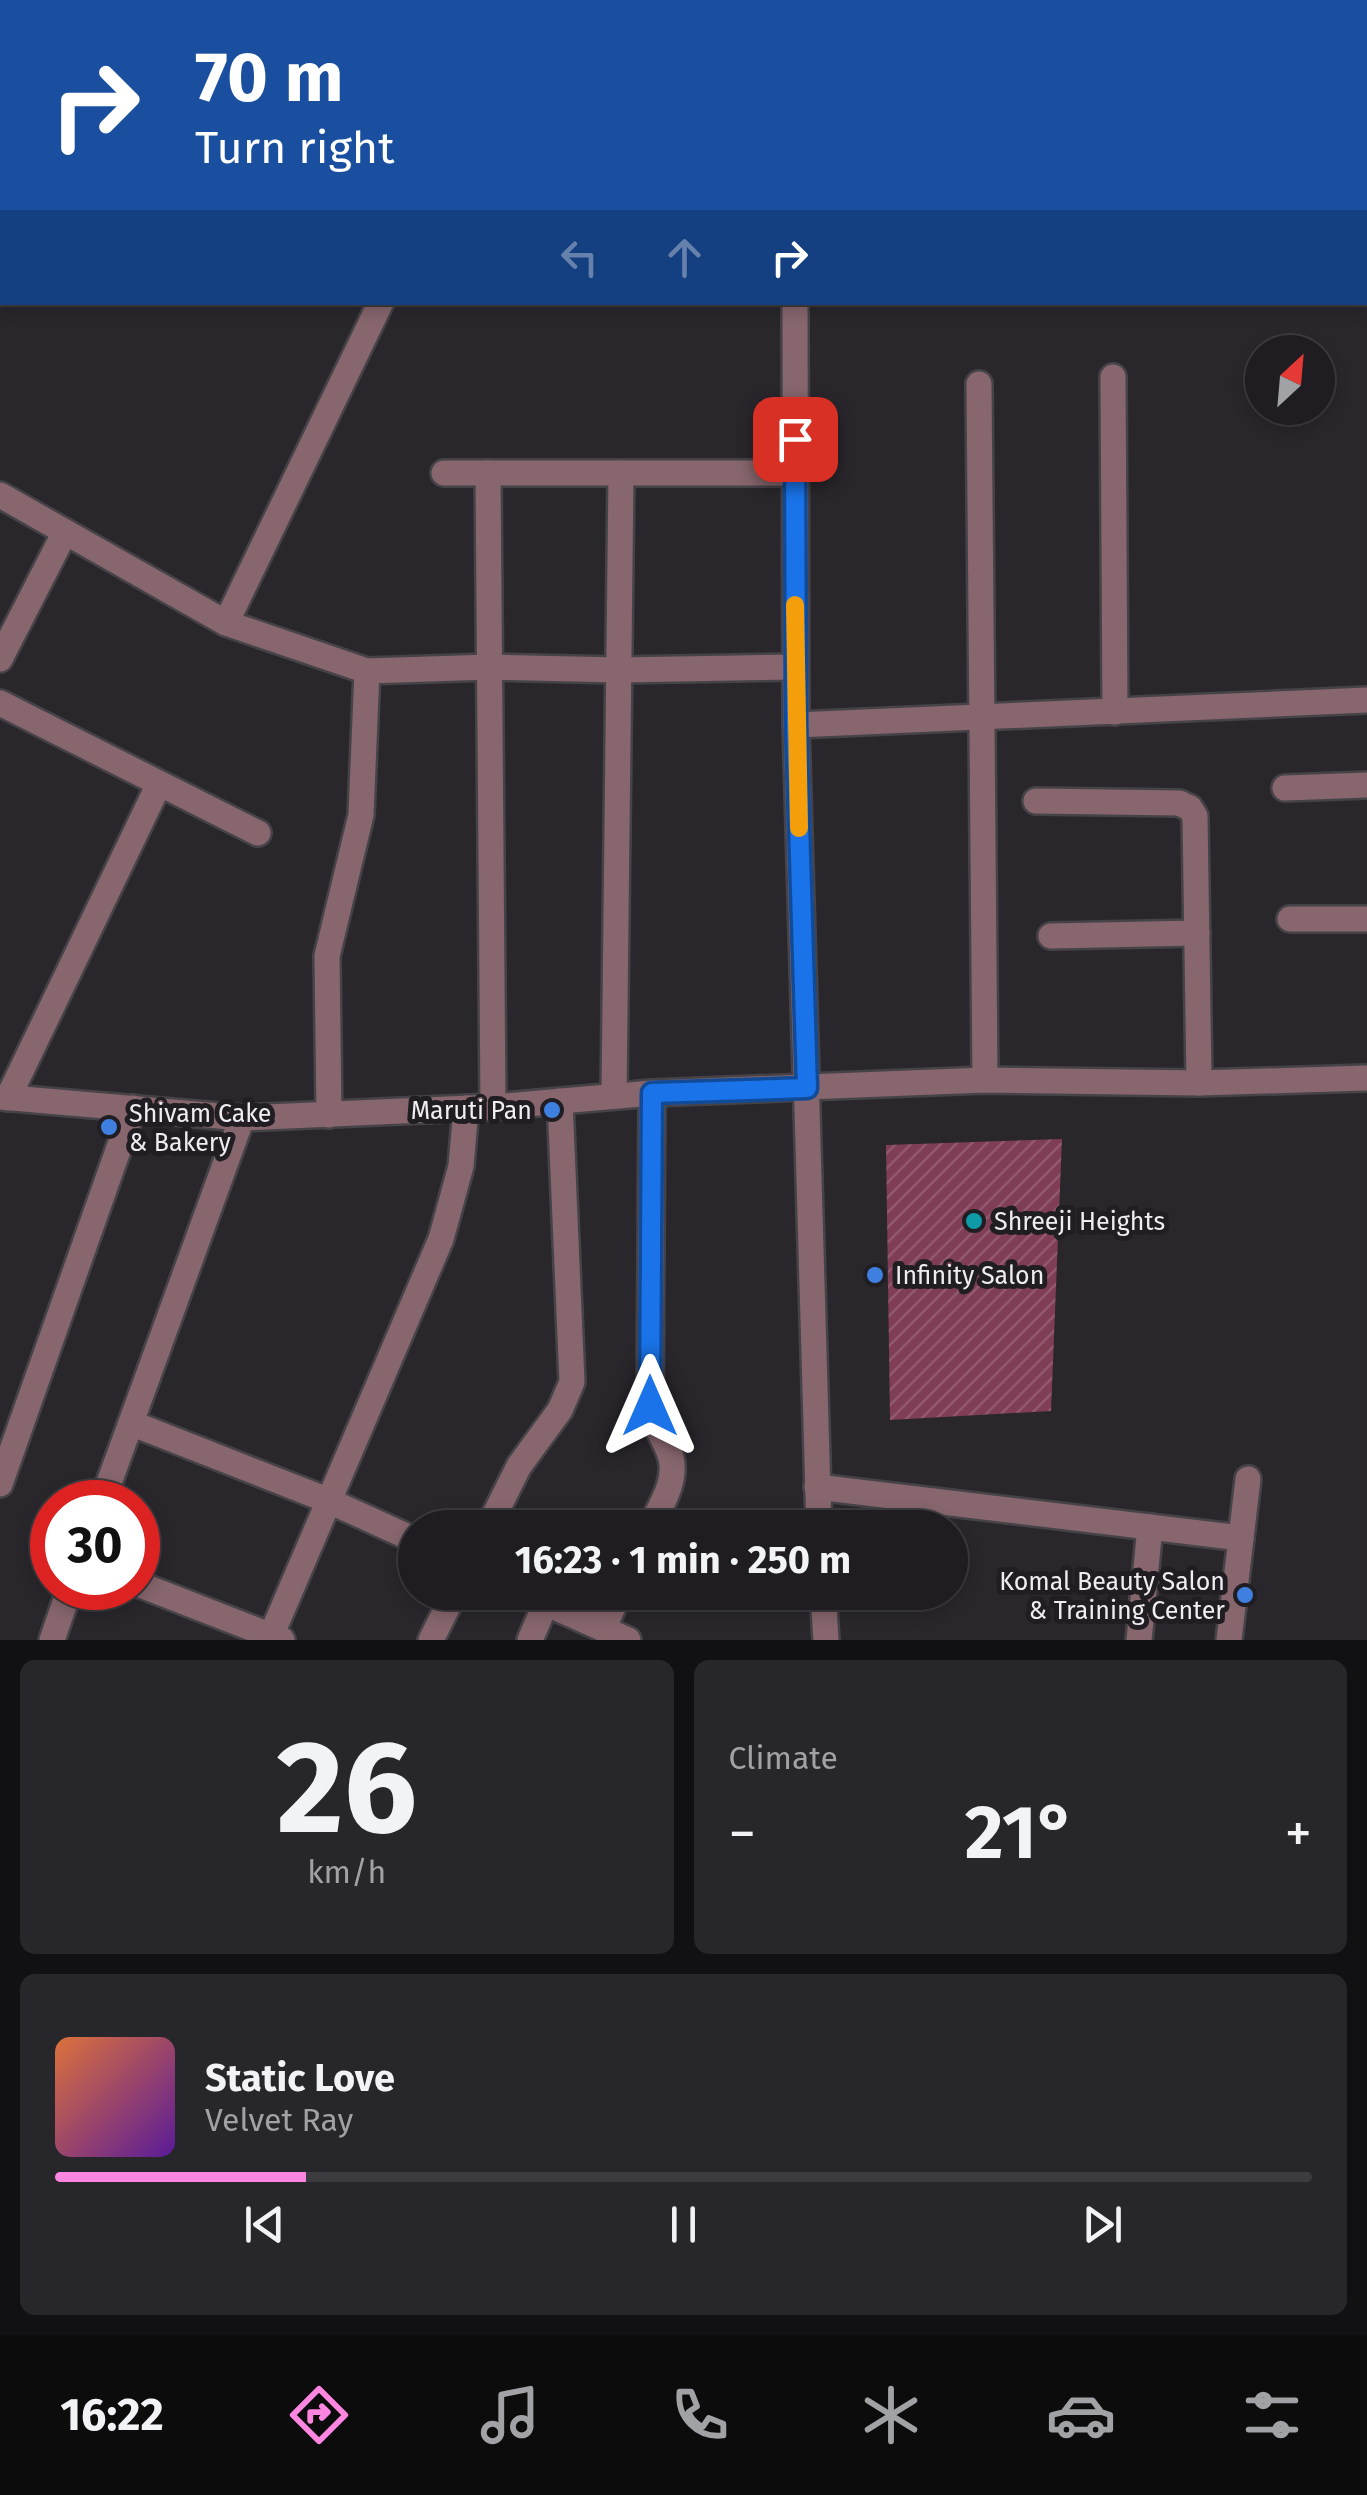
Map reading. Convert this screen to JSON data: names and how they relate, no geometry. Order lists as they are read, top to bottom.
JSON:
{
  "places": [
    "Maruti Pan",
    "Shivam Cake & Bakery",
    "Shreeji Heights",
    "Infinity Salon",
    "Komal Beauty Salon & Training Center"
  ],
  "north": "top right",
  "page": {
    "turn": ["70 m", "Turn right"],
    "limit": "30",
    "trip": "16:23 · 1 min · 250 m",
    "tile": [
      ["26", "km/h"],
      "Climate"
    ],
    "heat": ["−", "21°", "+"],
    "song": ["Static Love", "Velvet Ray"],
    "tabs": "16:22"
  }
}
